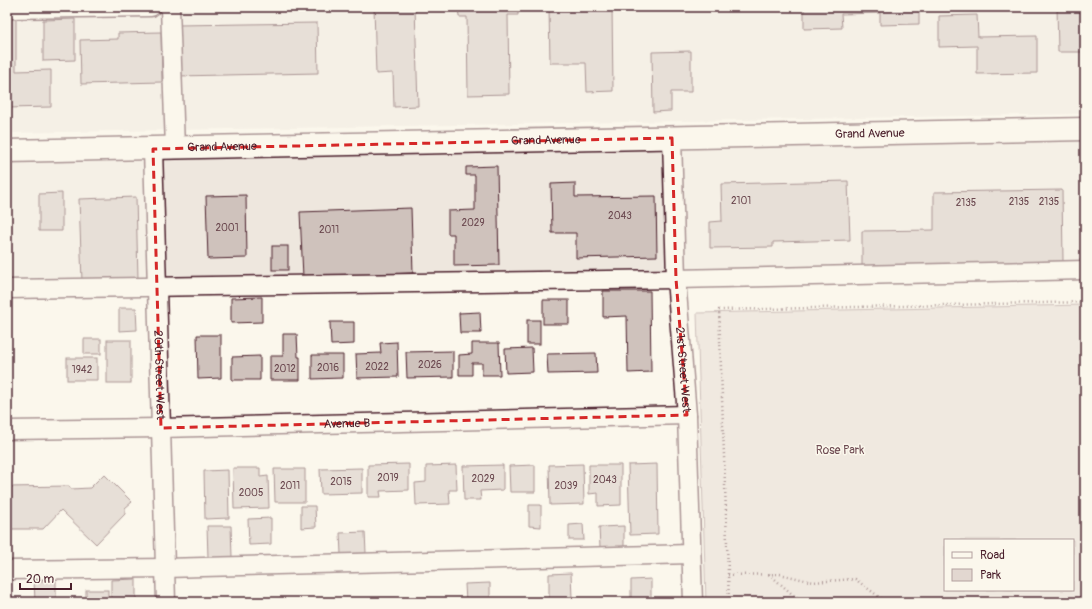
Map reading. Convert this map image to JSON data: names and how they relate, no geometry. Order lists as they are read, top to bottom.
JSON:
{
  "streets": {
    "main road": ["Grand Avenue"],
    "street": ["21st Street West", "20th Street West", "Avenue B"]
  },
  "crossings": [
    ["Grand Avenue", "21st Street West"],
    ["Grand Avenue", "20th Street West"],
    ["21st Street West", "Avenue B"],
    ["20th Street West", "Avenue B"]
  ],
  "parks": ["Rose Park"],
  "house_numbers": [
    "2101",
    "2135",
    "2135",
    "2135",
    "2043",
    "2029",
    "2001",
    "2011",
    "2026",
    "2022",
    "2016",
    "2012",
    "1942",
    "2019",
    "2029",
    "2043",
    "2015",
    "2011",
    "2039",
    "2005"
  ],
  "legend": ["Road", "Park"],
  "scale_bar": "20 m"
}
